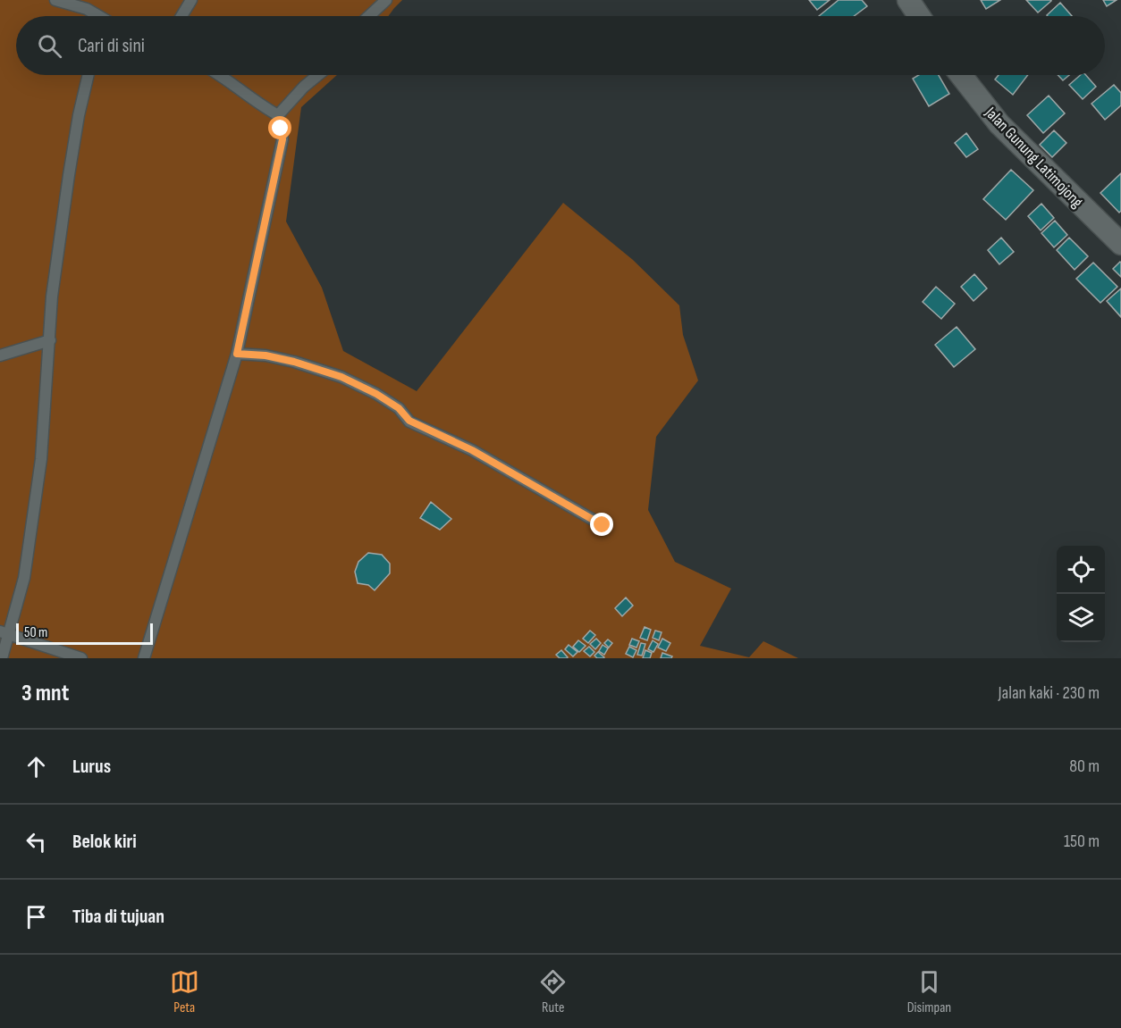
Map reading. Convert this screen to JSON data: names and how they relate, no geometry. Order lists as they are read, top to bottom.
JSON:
{
  "streets": {
    "street": ["Jalan Gunung Latimojong"]
  },
  "scale_bar": "50 m",
  "page": {
    "search": "Cari di sini",
    "scale": "50 m",
    "heading": ["3 mnt", "Jalan kaki · 230 m"],
    "list": [
      ["Lurus", "80 m"],
      ["Belok kiri", "150 m"],
      "Tiba di tujuan"
    ],
    "nav": ["Peta", "Rute", "Disimpan"]
  }
}
